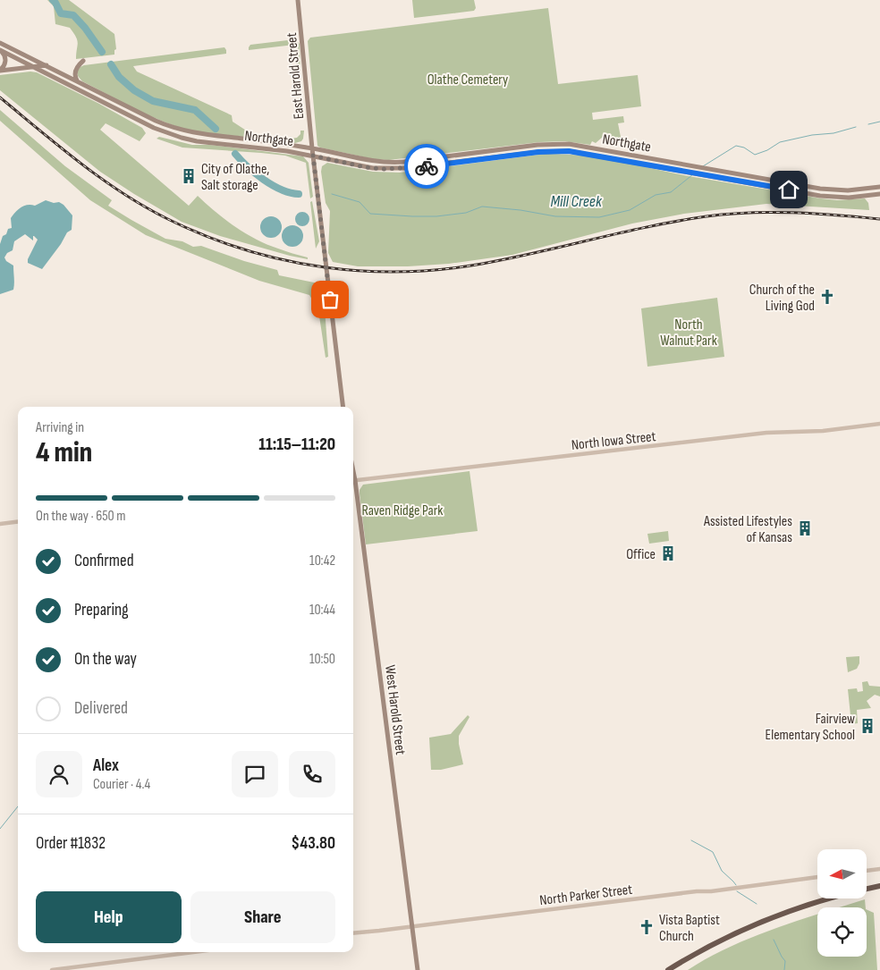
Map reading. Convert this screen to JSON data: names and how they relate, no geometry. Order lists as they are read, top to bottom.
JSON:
{
  "streets": {
    "main road": ["East Harold Street", "Northgate", "West Harold Street"],
    "street": ["North Iowa Street", "North Parker Street"]
  },
  "crossings": [
    ["East Harold Street", "Northgate"],
    ["West Harold Street", "North Parker Street"]
  ],
  "water": ["Mill Creek"],
  "parks": ["Olathe Cemetery", "North Walnut Park", "Raven Ridge Park"],
  "places": {
    "building": [
      "City of Olathe, Salt storage",
      "Assisted Lifestyles of Kansas",
      "Office",
      "Fairview Elementary School"
    ],
    "church": ["Church of the Living God", "Vista Baptist Church"]
  },
  "north": "left",
  "page": {
    "heading": ["4 min", "Arriving in", "11:15–11:20"],
    "panel": [
      "Alex",
      "Courier · 4.4",
      "Order #1832",
      "$43.80"
    ],
    "bar": "On the way · 650 m",
    "list": [
      ["Confirmed", "10:42"],
      ["Preparing", "10:44"],
      ["On the way", "10:50"],
      "Delivered"
    ],
    "buttons": ["Help", "Share"]
  }
}
